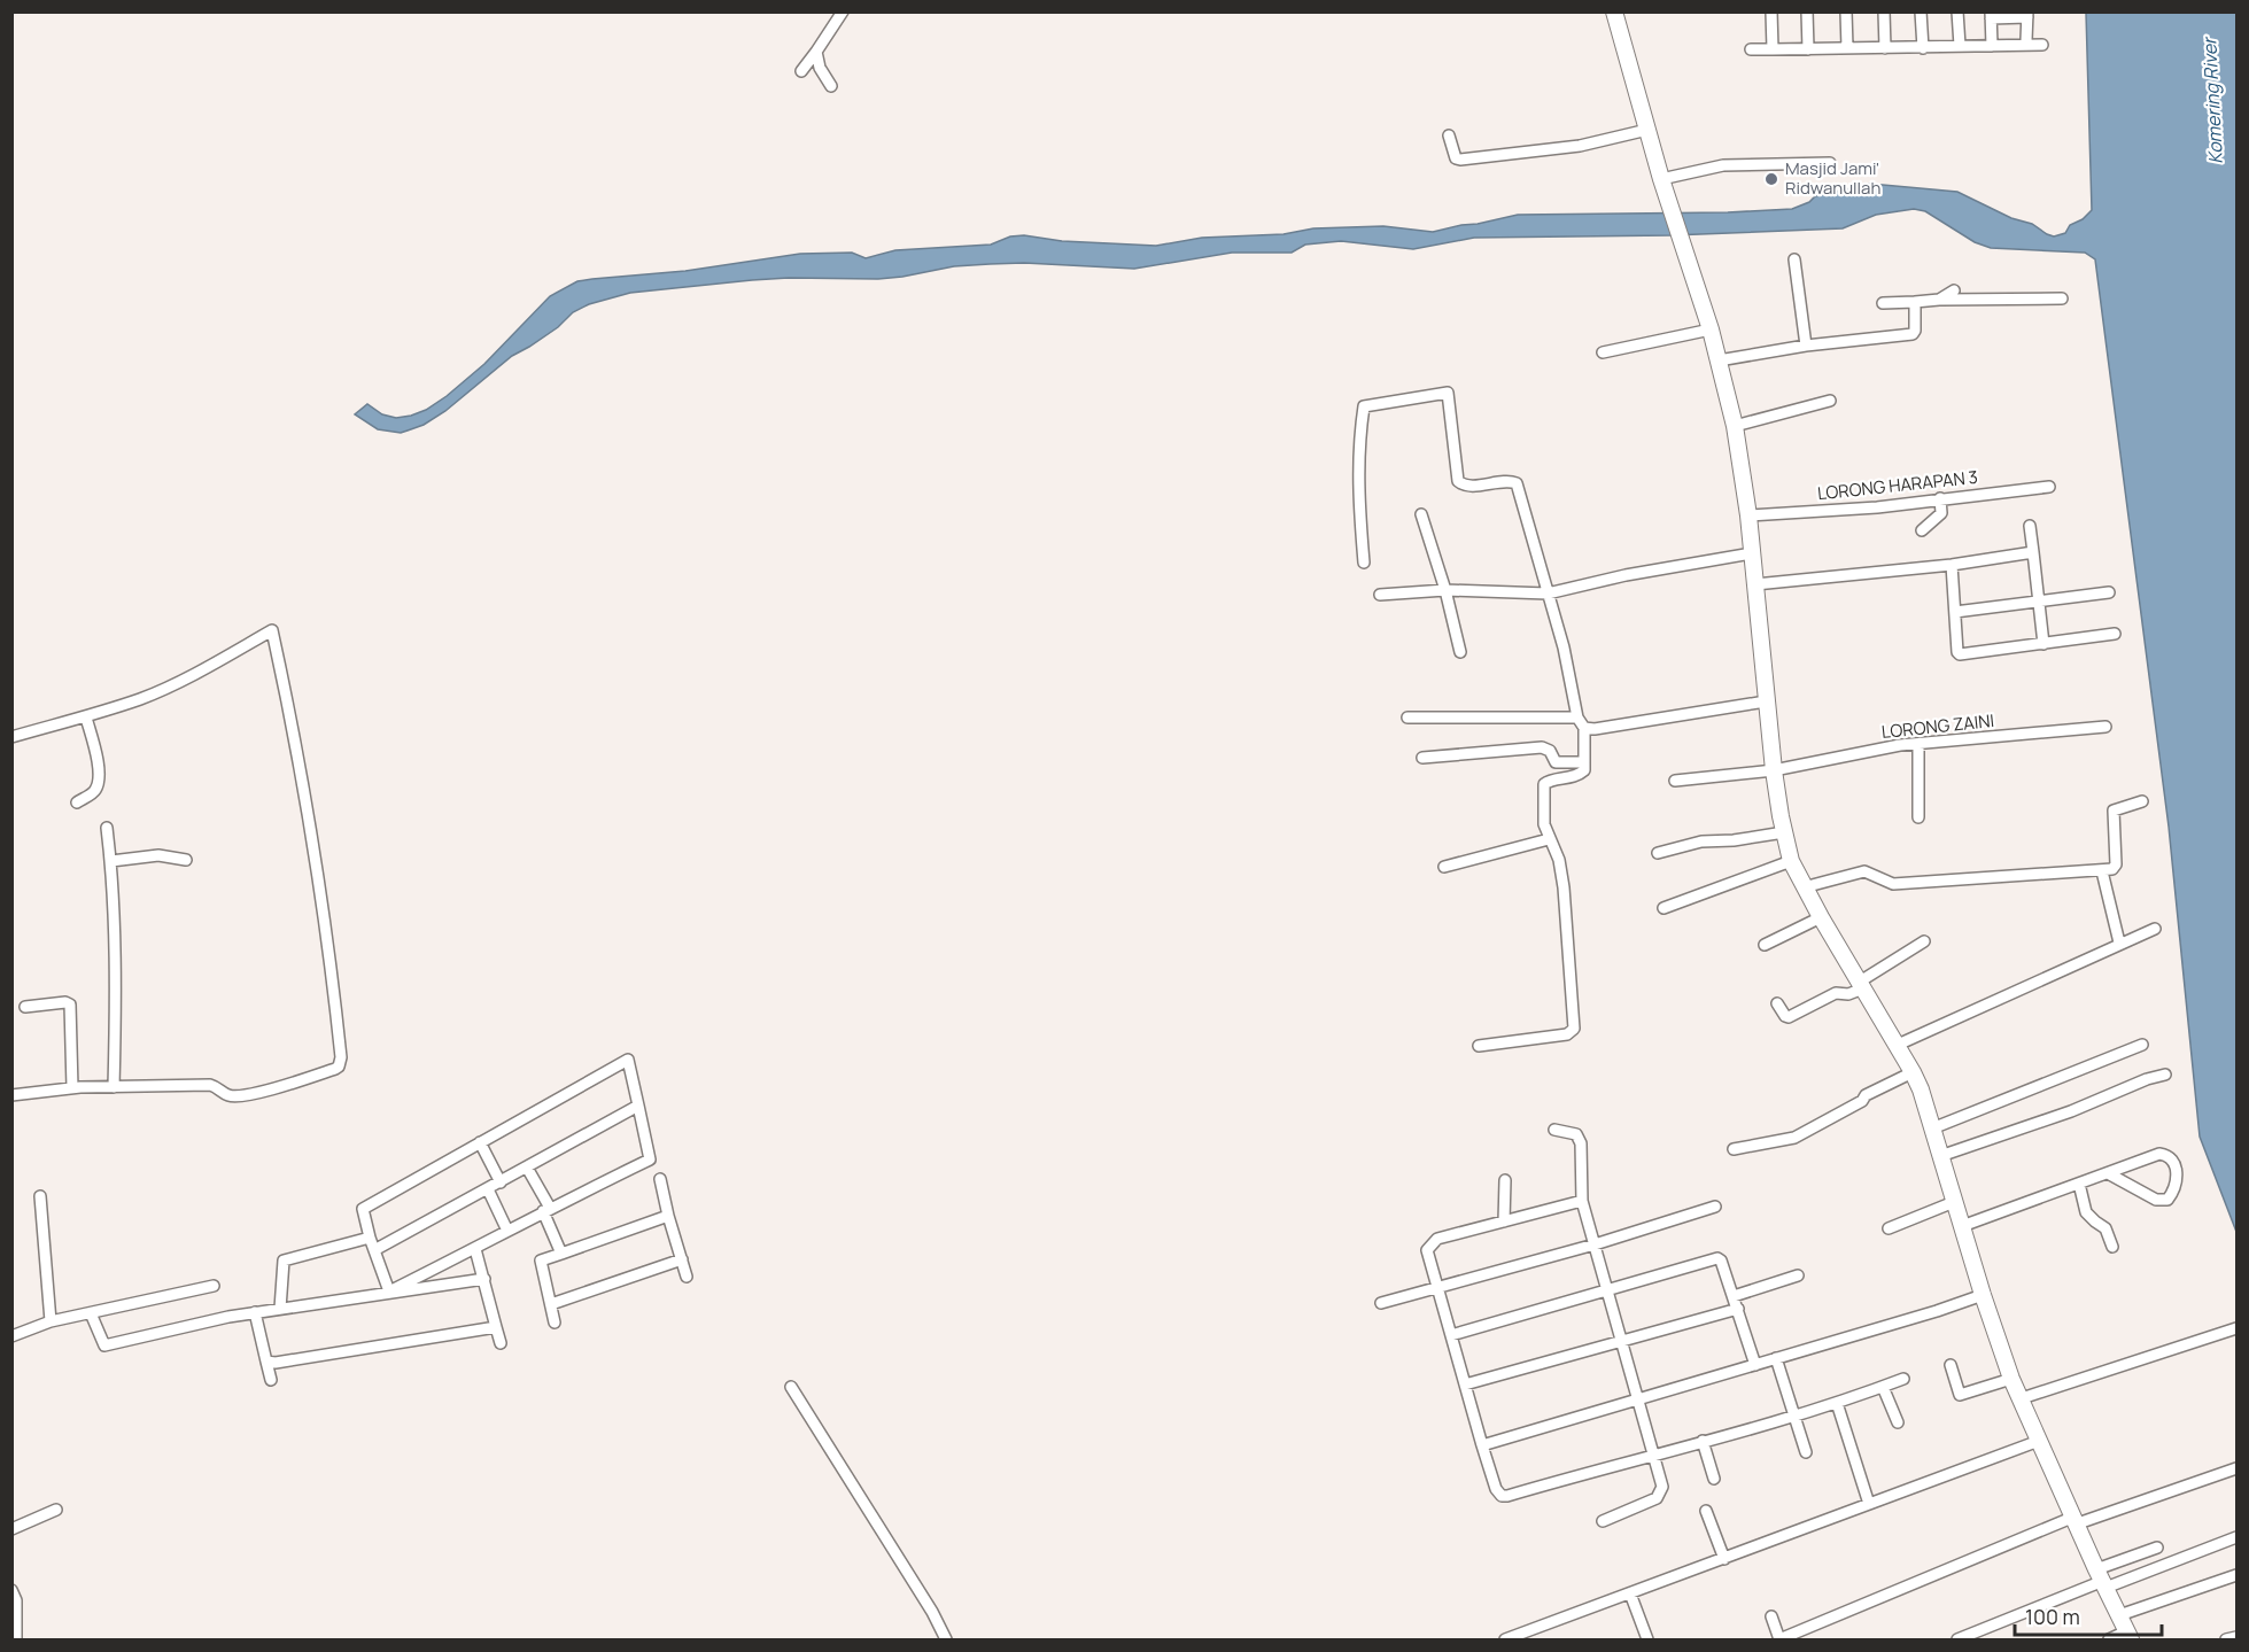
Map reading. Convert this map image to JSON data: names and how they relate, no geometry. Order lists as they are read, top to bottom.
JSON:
{
  "streets": {
    "street": ["LORONG HARAPAN 3", "LORONG ZAINI"]
  },
  "water": ["Komering River"],
  "places": ["Masjid Jami' Ridwanullah"],
  "scale_bar": "100 m"
}
